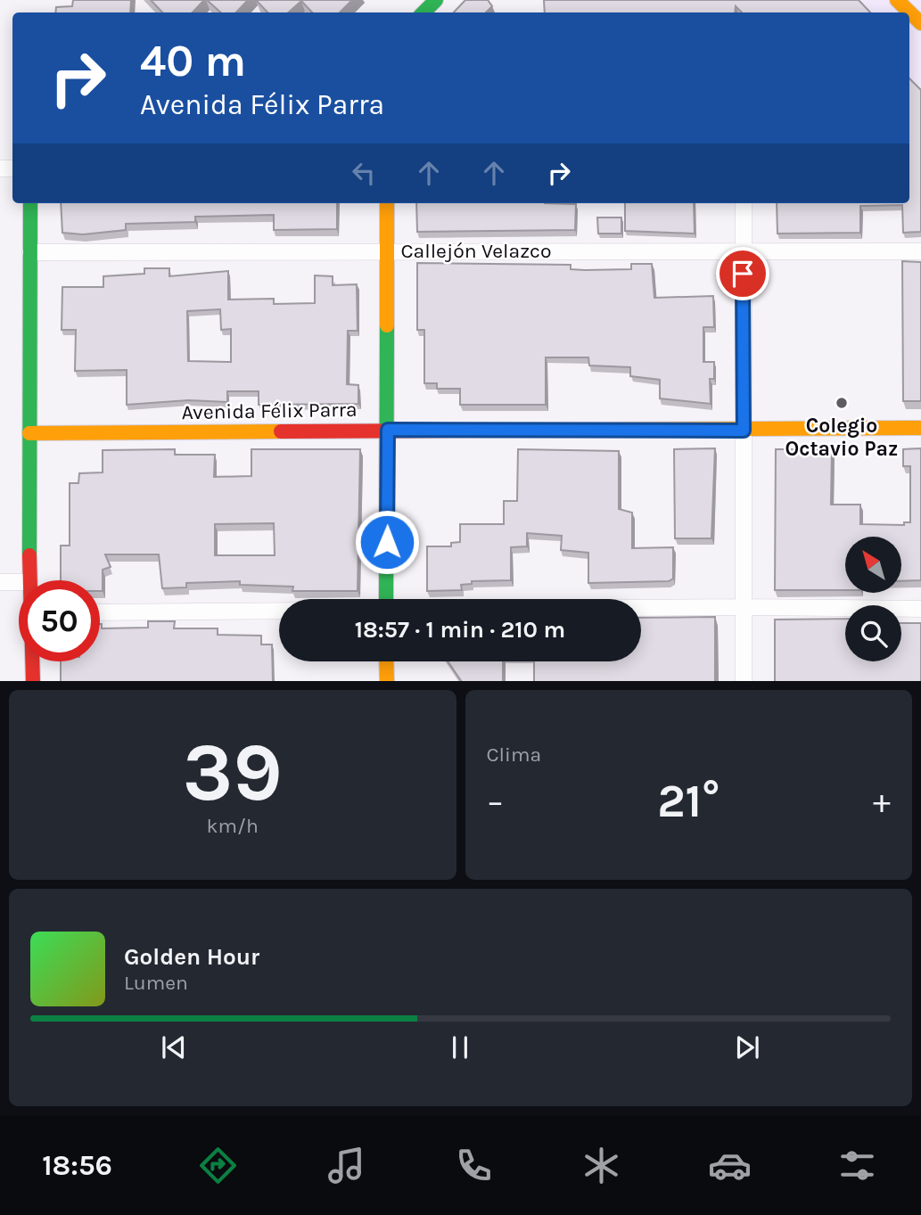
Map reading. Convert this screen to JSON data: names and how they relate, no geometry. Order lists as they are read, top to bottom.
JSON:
{
  "streets": {
    "street": ["Callejón Velazco", "Avenida Félix Parra"]
  },
  "places": ["Colegio Octavio Paz"],
  "north": "top left",
  "page": {
    "turn": ["40 m", "Avenida Félix Parra"],
    "limit": "50",
    "trip": "18:57 · 1 min · 210 m",
    "tile": [
      ["39", "km/h"],
      "Clima"
    ],
    "heat": ["−", "21°", "+"],
    "song": ["Golden Hour", "Lumen"],
    "tabs": "18:56"
  }
}
